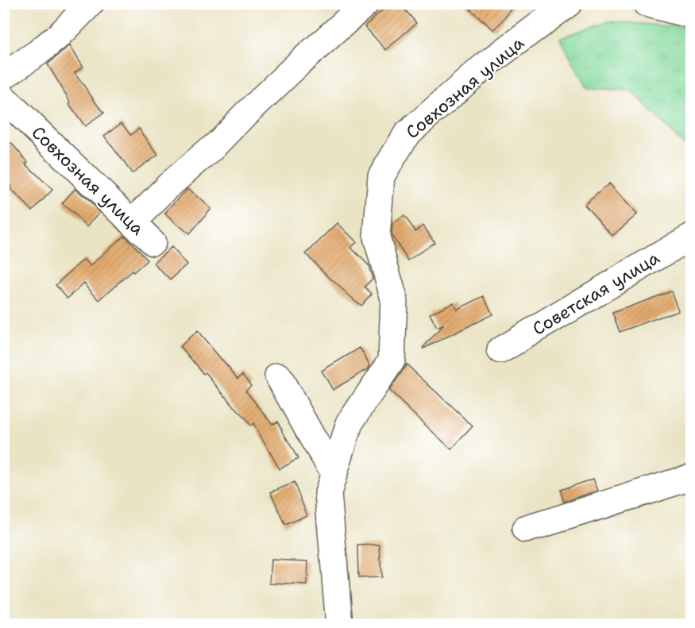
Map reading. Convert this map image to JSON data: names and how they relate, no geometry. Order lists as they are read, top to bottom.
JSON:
{
  "streets": {
    "street": ["Совхозная улица", "Советская улица"]
  }
}
